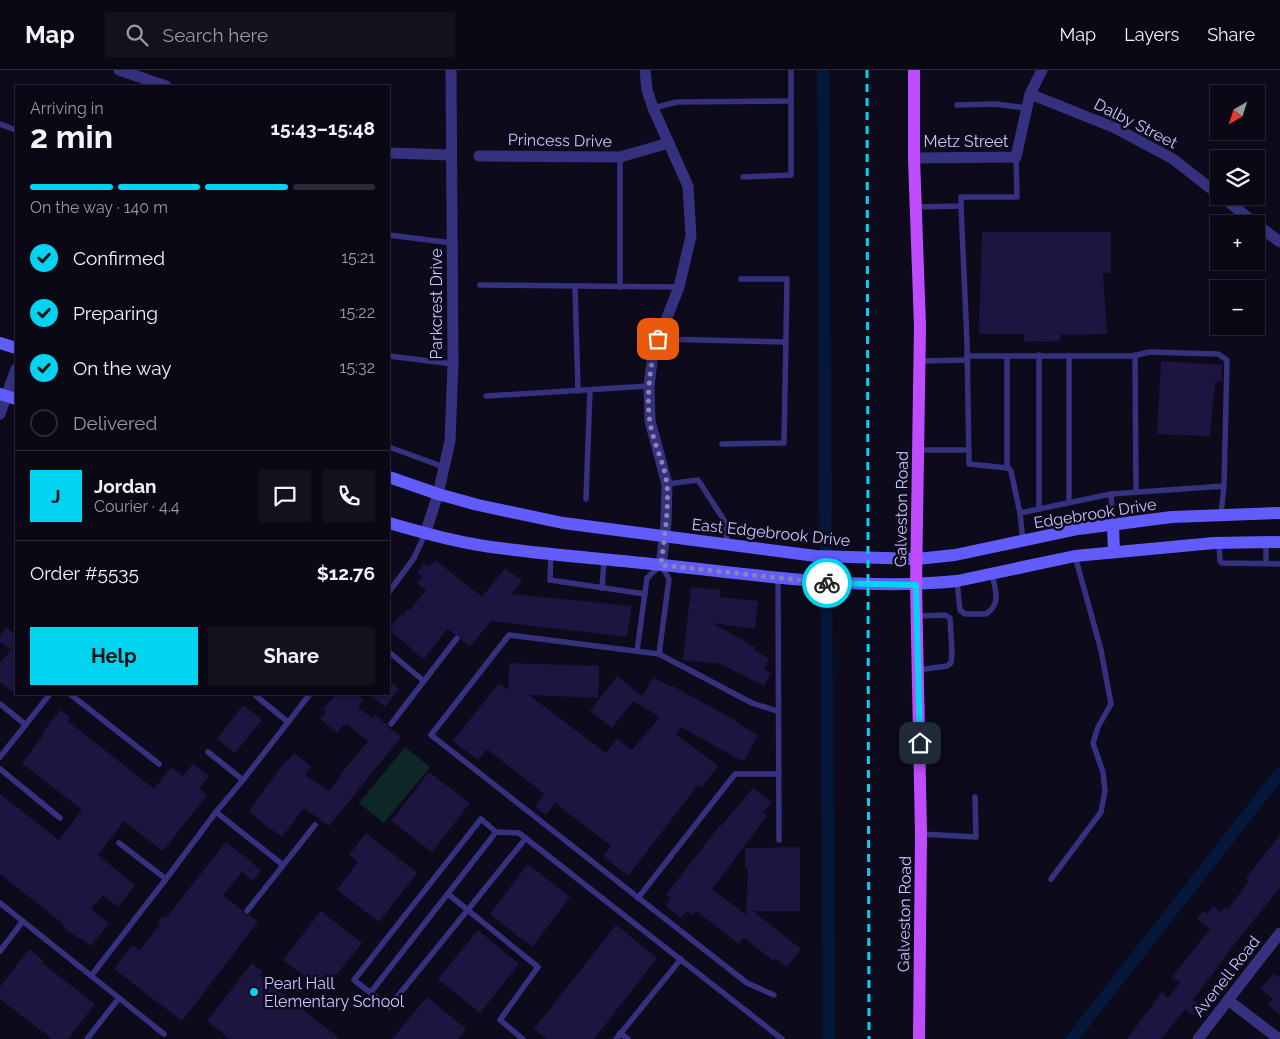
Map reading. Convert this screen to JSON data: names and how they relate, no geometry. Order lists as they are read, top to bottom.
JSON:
{
  "streets": {
    "main road": ["Galveston Road", "Edgebrook Drive", "East Edgebrook Drive"],
    "street": [
      "Dalby Street",
      "Princess Drive",
      "Metz Street",
      "Parkcrest Drive",
      "Avenell Road"
    ]
  },
  "crossings": [
    ["Dalby Street", "Metz Street"],
    ["Metz Street", "Galveston Road"],
    ["Parkcrest Drive", "East Edgebrook Drive"],
    ["Galveston Road", "Edgebrook Drive"],
    ["Galveston Road", "East Edgebrook Drive"],
    ["Edgebrook Drive", "East Edgebrook Drive"]
  ],
  "places": ["Pearl Hall Elementary School"],
  "north": "bottom left",
  "page": {
    "header": "Map",
    "search": "Search here",
    "nav": ["Map", "Layers", "Share"],
    "map_buttons": ["+", "−"],
    "heading": ["2 min", "Arriving in", "15:43–15:48"],
    "panel": [
      "Jordan",
      "Courier · 4.4",
      "Order #5535",
      "$12.76"
    ],
    "bar": "On the way · 140 m",
    "list": [
      ["Confirmed", "15:21"],
      ["Preparing", "15:22"],
      ["On the way", "15:32"],
      "Delivered"
    ],
    "round": "J",
    "buttons": ["Help", "Share"]
  }
}
